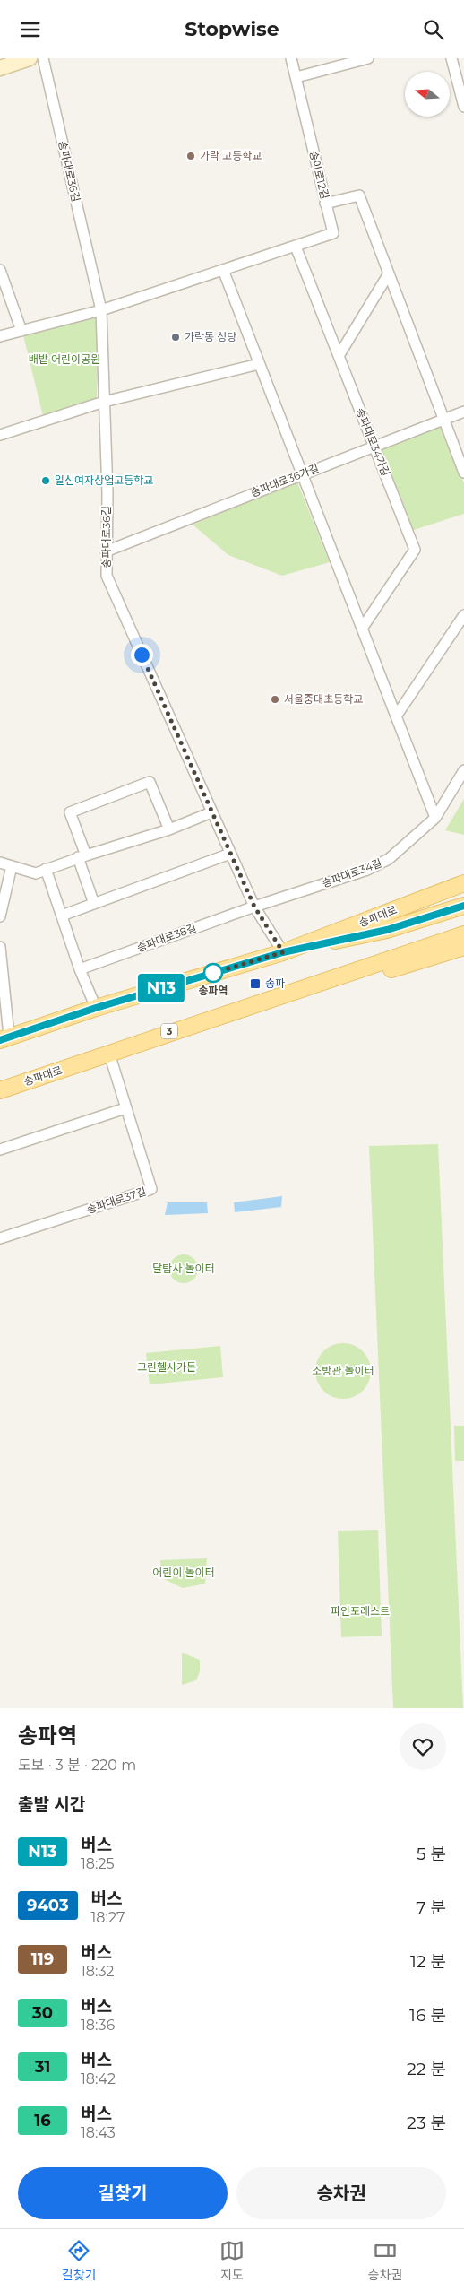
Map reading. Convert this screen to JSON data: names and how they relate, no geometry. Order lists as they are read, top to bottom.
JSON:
{
  "streets": {
    "main road": ["송파대로", "3"],
    "street": [
      "송파대로36길",
      "송이로12길",
      "송파대로34가길",
      "송파대로36가길",
      "송파대로34길",
      "송파대로38길",
      "송파대로37길"
    ]
  },
  "crossings": [
    ["송파대로36길", "송파대로36가길"],
    ["송파대로36길", "송파대로34길"],
    ["송파대로36길", "송파대로"],
    ["송파대로36길", "송파대로38길"],
    ["송이로12길", "송파대로36가길"],
    ["송파대로34가길", "송파대로36가길"],
    ["송파대로34길", "송파대로38길"],
    ["송파대로", "3"],
    ["송파대로", "송파대로37길"]
  ],
  "parks": [
    "배밭 어린이공원",
    "달탐사 놀이터",
    "그린헬시가든",
    "소방관 놀이터",
    "어린이 놀이터",
    "파인포레스트"
  ],
  "places": {
    "other": [
      "가락 고등학교",
      "가락동 성당",
      "일신여자상업고등학교",
      "서울중대초등학교",
      "송파역"
    ],
    "transit": ["송파"]
  },
  "lines": ["bus line N13"],
  "north": "left",
  "page": {
    "header": "Stopwise",
    "on_map": "N13",
    "heading": [
      ["송파역", "도보 · 3 분 · 220 m"],
      "출발 시간"
    ],
    "list": [
      {
        "mark": "N13",
        "name": "버스",
        "note": "18:25",
        "value": "5 분"
      },
      {
        "mark": "9403",
        "name": "버스",
        "note": "18:27",
        "value": "7 분"
      },
      {
        "mark": "119",
        "name": "버스",
        "note": "18:32",
        "value": "12 분"
      },
      {
        "mark": "30",
        "name": "버스",
        "note": "18:36",
        "value": "16 분"
      },
      {
        "mark": "31",
        "name": "버스",
        "note": "18:42",
        "value": "22 분"
      },
      {
        "mark": "16",
        "name": "버스",
        "note": "18:43",
        "value": "23 분"
      }
    ],
    "buttons": ["길찾기", "승차권"],
    "tabs": ["길찾기", "지도", "승차권"]
  }
}
